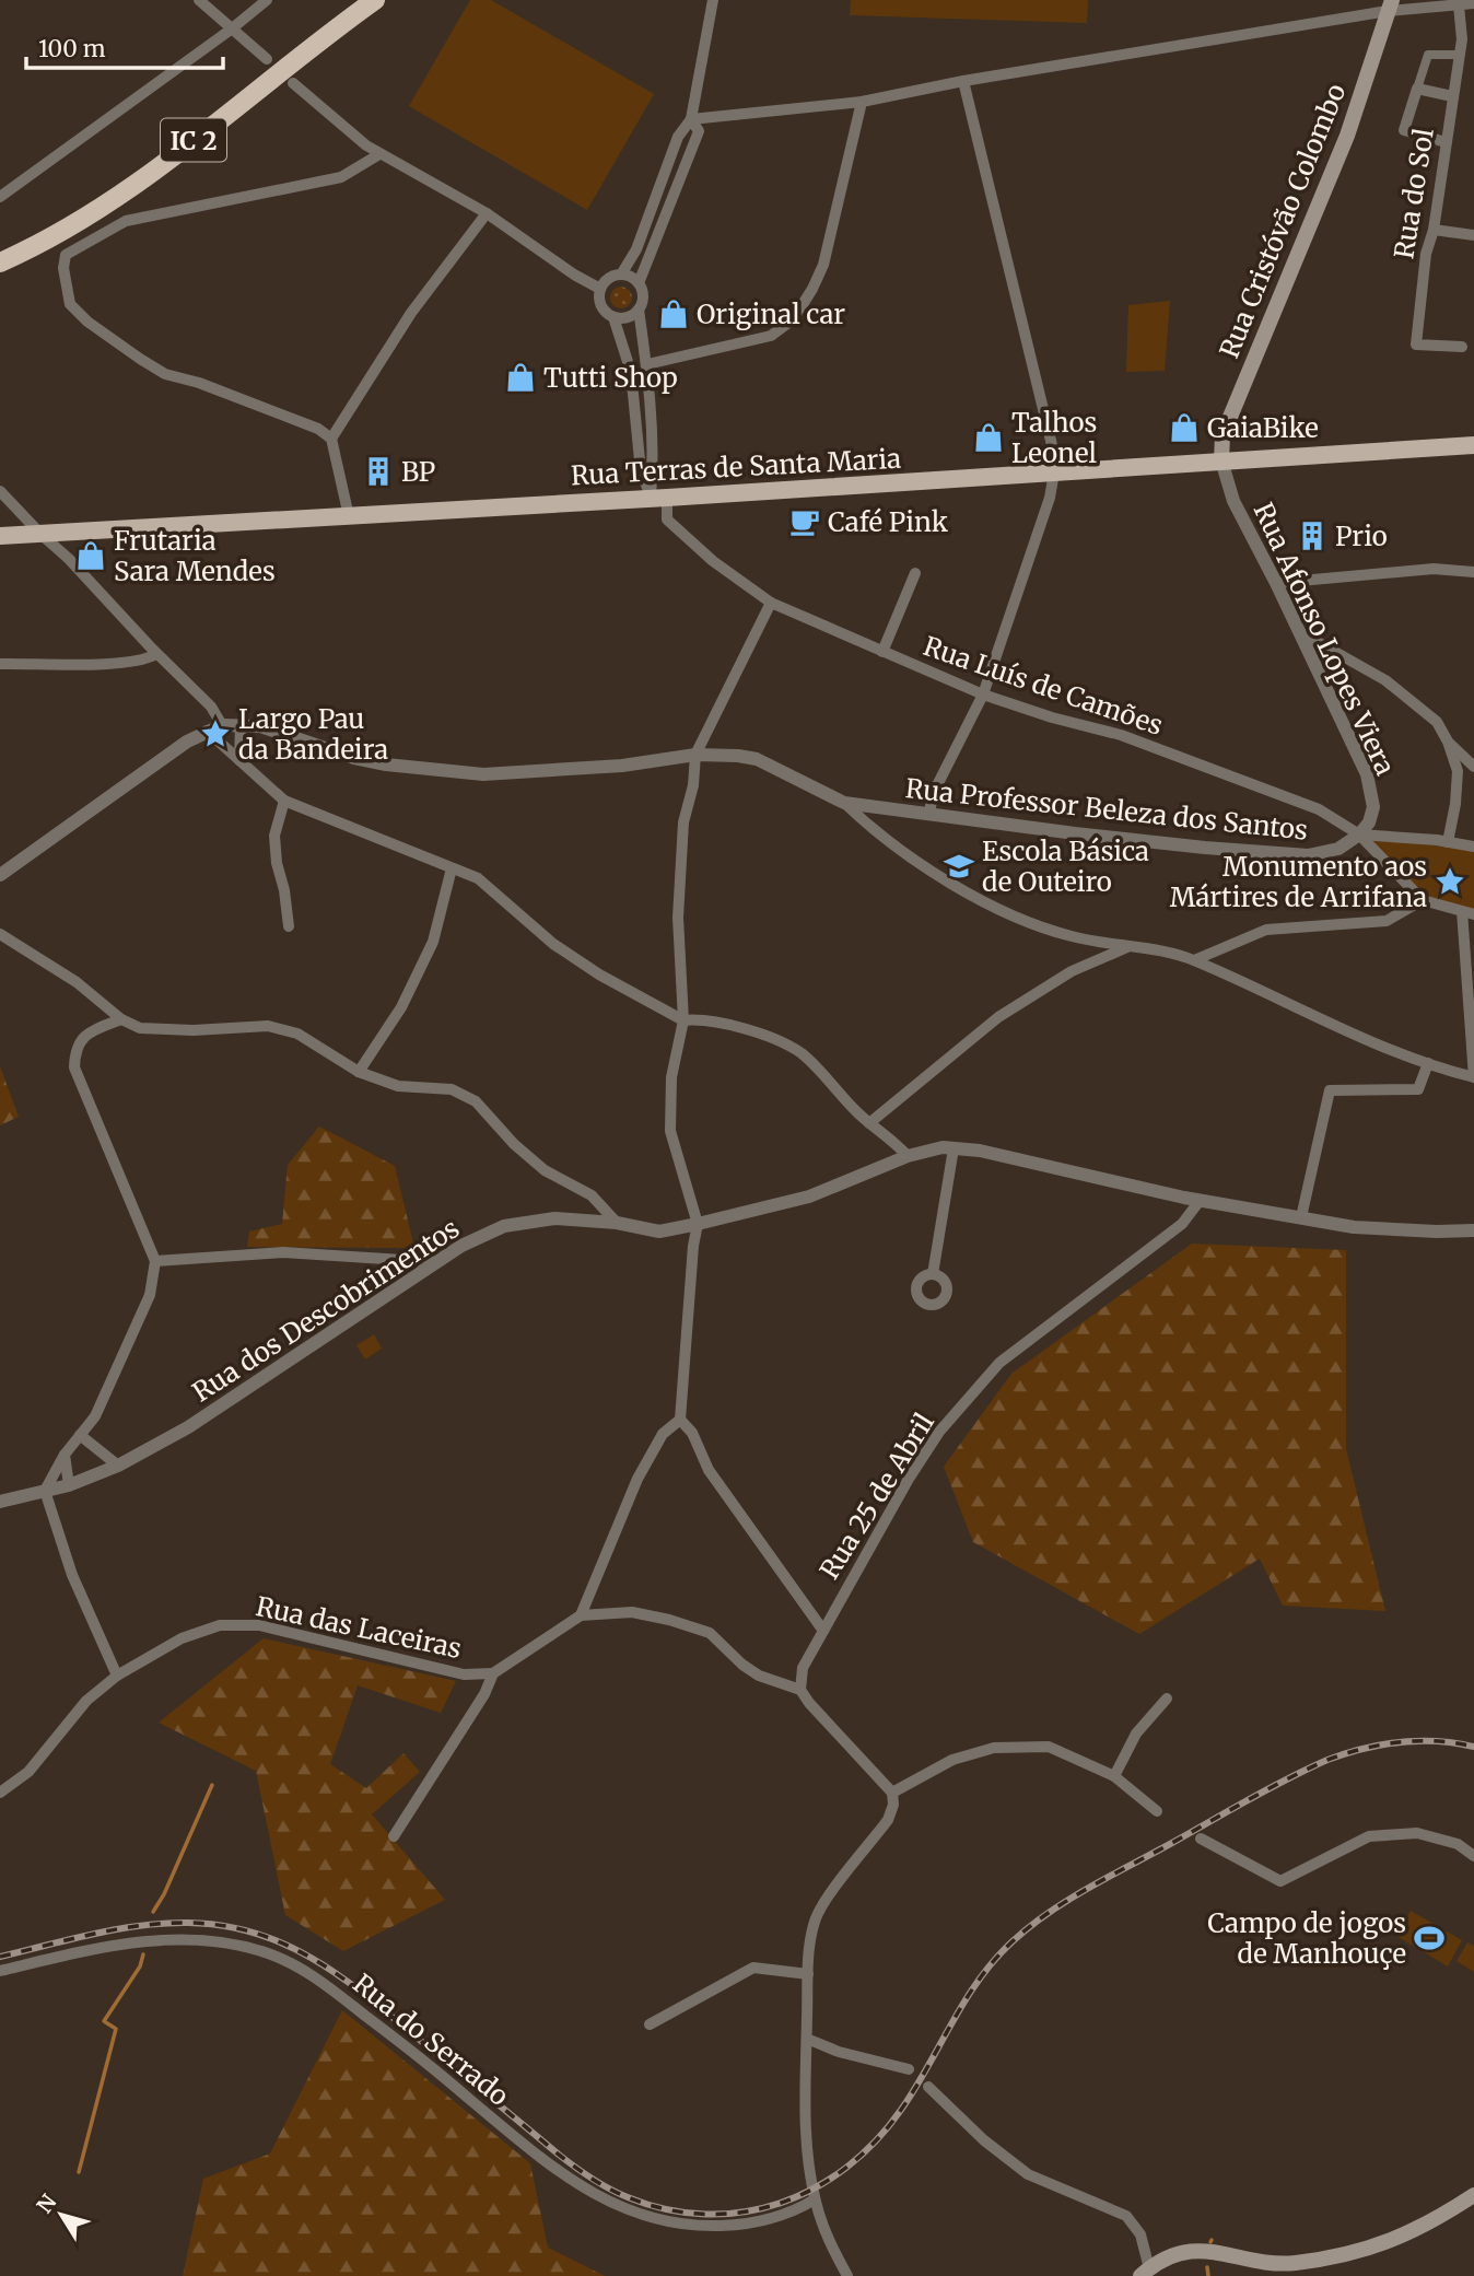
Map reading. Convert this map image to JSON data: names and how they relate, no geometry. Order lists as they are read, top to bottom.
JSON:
{
  "streets": {
    "highway": ["IC 2"],
    "main road": ["Rua Cristóvão Colombo", "Rua Terras de Santa Maria"],
    "street": [
      "Rua do Sol",
      "Rua Afonso Lopes Viera",
      "Rua Luís de Camões",
      "Rua Professor Beleza dos Santos",
      "Rua dos Descobrimentos",
      "Rua 25 de Abril",
      "Rua das Laceiras",
      "Rua do Serrado"
    ]
  },
  "crossings": [
    ["Rua Cristóvão Colombo", "Rua Terras de Santa Maria"],
    ["Rua Cristóvão Colombo", "Rua Afonso Lopes Viera"],
    ["Rua Terras de Santa Maria", "Rua Afonso Lopes Viera"],
    ["Rua Terras de Santa Maria", "Rua Luís de Camões"],
    ["Rua Afonso Lopes Viera", "Rua Luís de Camões"],
    ["Rua Afonso Lopes Viera", "Rua Professor Beleza dos Santos"],
    ["Rua Luís de Camões", "Rua Professor Beleza dos Santos"],
    ["Rua dos Descobrimentos", "Rua 25 de Abril"]
  ],
  "places": {
    "shop": [
      "Original car",
      "Tutti Shop",
      "GaiaBike",
      "Talhos Leonel",
      "Frutaria Sara Mendes"
    ],
    "building": ["BP", "Prio"],
    "cafe": ["Café Pink"],
    "place": ["Largo Pau da Bandeira", "Monumento aos Mártires de Arrifana"],
    "school or university": ["Escola Básica de Outeiro"],
    "sports": ["Campo de jogos de Manhouçe"]
  },
  "scale_bar": "100 m",
  "north": "top left"
}
